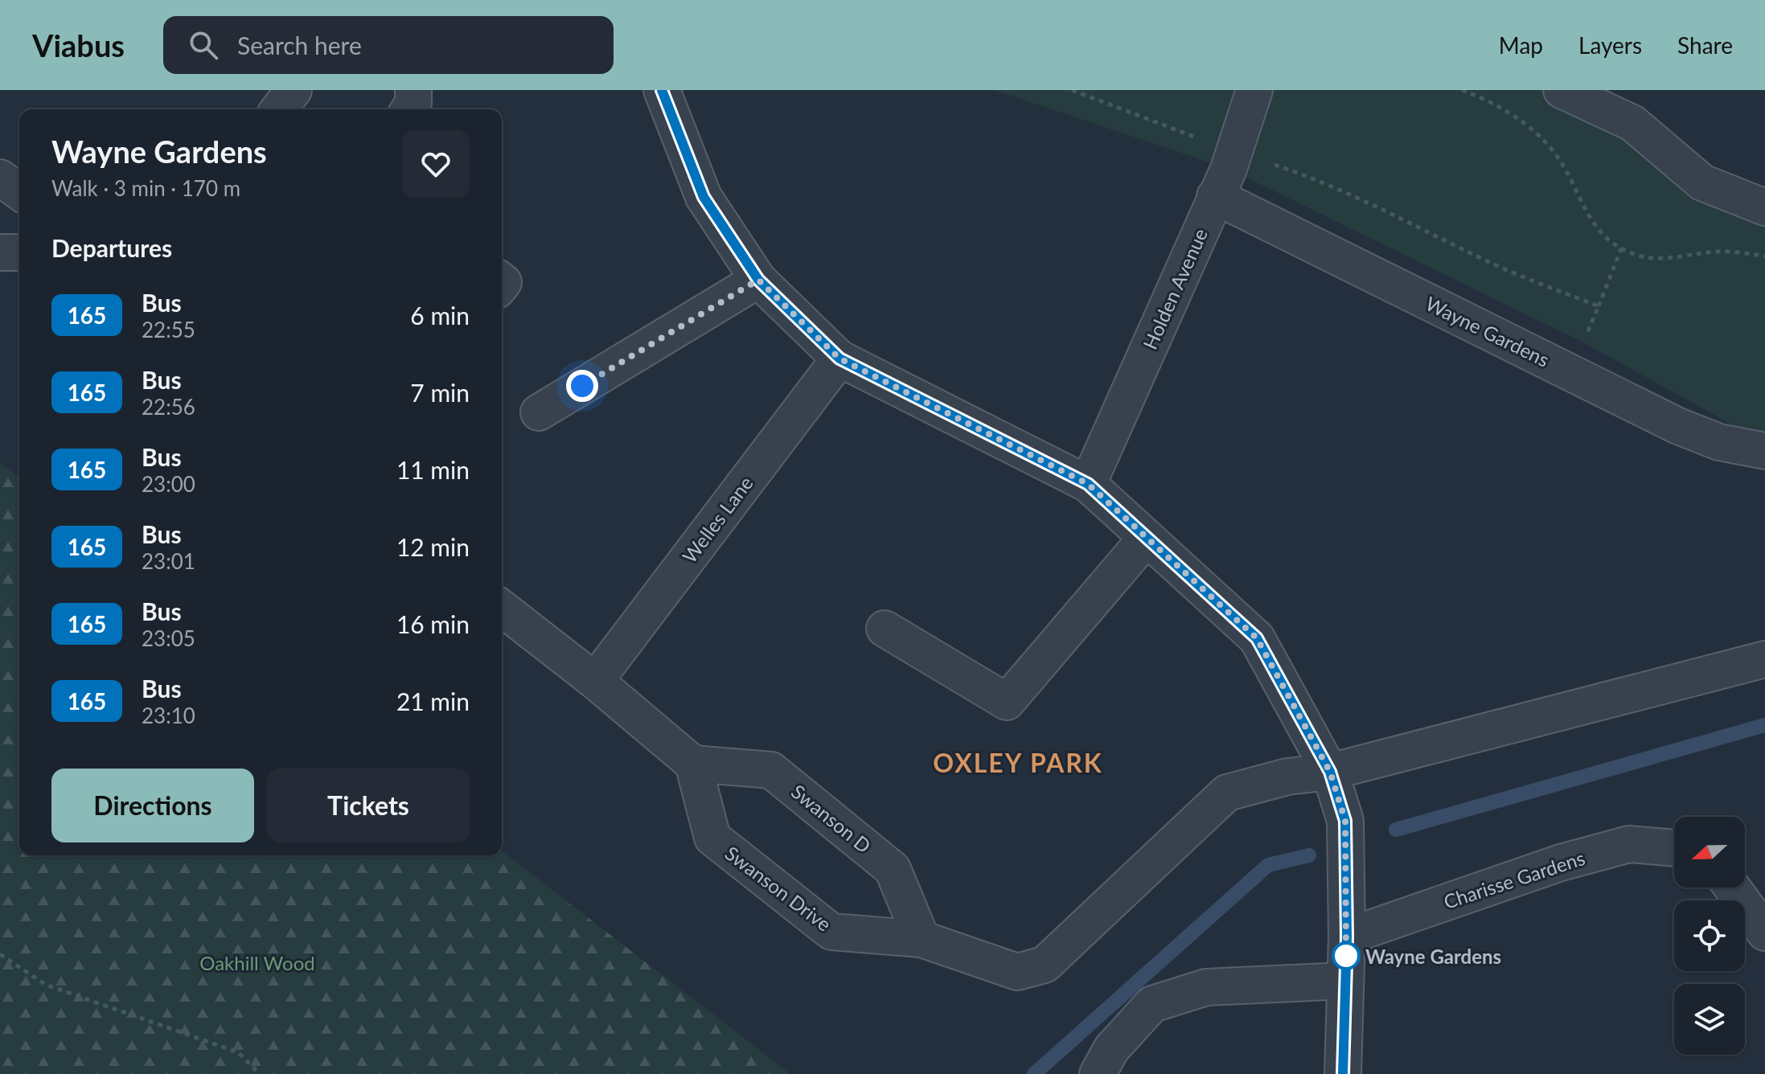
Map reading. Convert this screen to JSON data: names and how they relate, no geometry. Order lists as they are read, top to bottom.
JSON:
{
  "streets": {
    "street": [
      "Holden Avenue",
      "Wayne Gardens",
      "Welles Lane",
      "Swanson D",
      "Charisse Gardens",
      "Swanson Drive"
    ]
  },
  "crossings": [
    ["Holden Avenue", "Wayne Gardens"],
    ["Swanson D", "Swanson Drive"]
  ],
  "districts": ["OXLEY PARK"],
  "parks": ["Oakhill Wood"],
  "places": ["Wayne Gardens"],
  "lines": ["bus line 165"],
  "north": "left",
  "page": {
    "header": "Viabus",
    "search": "Search here",
    "nav": ["Map", "Layers", "Share"],
    "heading": [
      ["Wayne Gardens", "Walk · 3 min · 170 m"],
      "Departures"
    ],
    "list": [
      {
        "mark": "165",
        "name": "Bus",
        "note": "22:55",
        "value": "6 min"
      },
      {
        "mark": "165",
        "name": "Bus",
        "note": "22:56",
        "value": "7 min"
      },
      {
        "mark": "165",
        "name": "Bus",
        "note": "23:00",
        "value": "11 min"
      },
      {
        "mark": "165",
        "name": "Bus",
        "note": "23:01",
        "value": "12 min"
      },
      {
        "mark": "165",
        "name": "Bus",
        "note": "23:05",
        "value": "16 min"
      },
      {
        "mark": "165",
        "name": "Bus",
        "note": "23:10",
        "value": "21 min"
      }
    ],
    "buttons": ["Directions", "Tickets"]
  }
}
